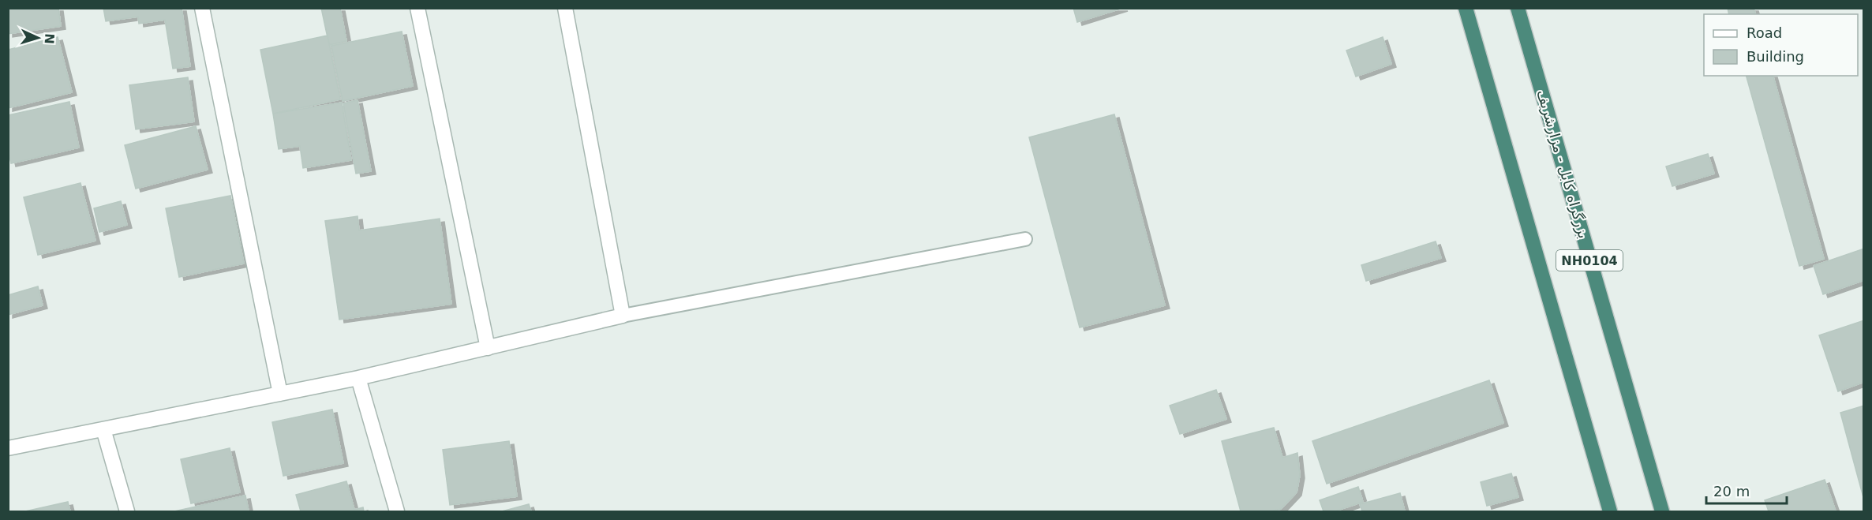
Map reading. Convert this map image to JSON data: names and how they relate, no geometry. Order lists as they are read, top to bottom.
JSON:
{
  "streets": {
    "highway": ["بزرگراه کابل - مزارشریف", "NH0104"]
  },
  "legend": ["Road", "Building"],
  "scale_bar": "20 m",
  "north": "right"
}
